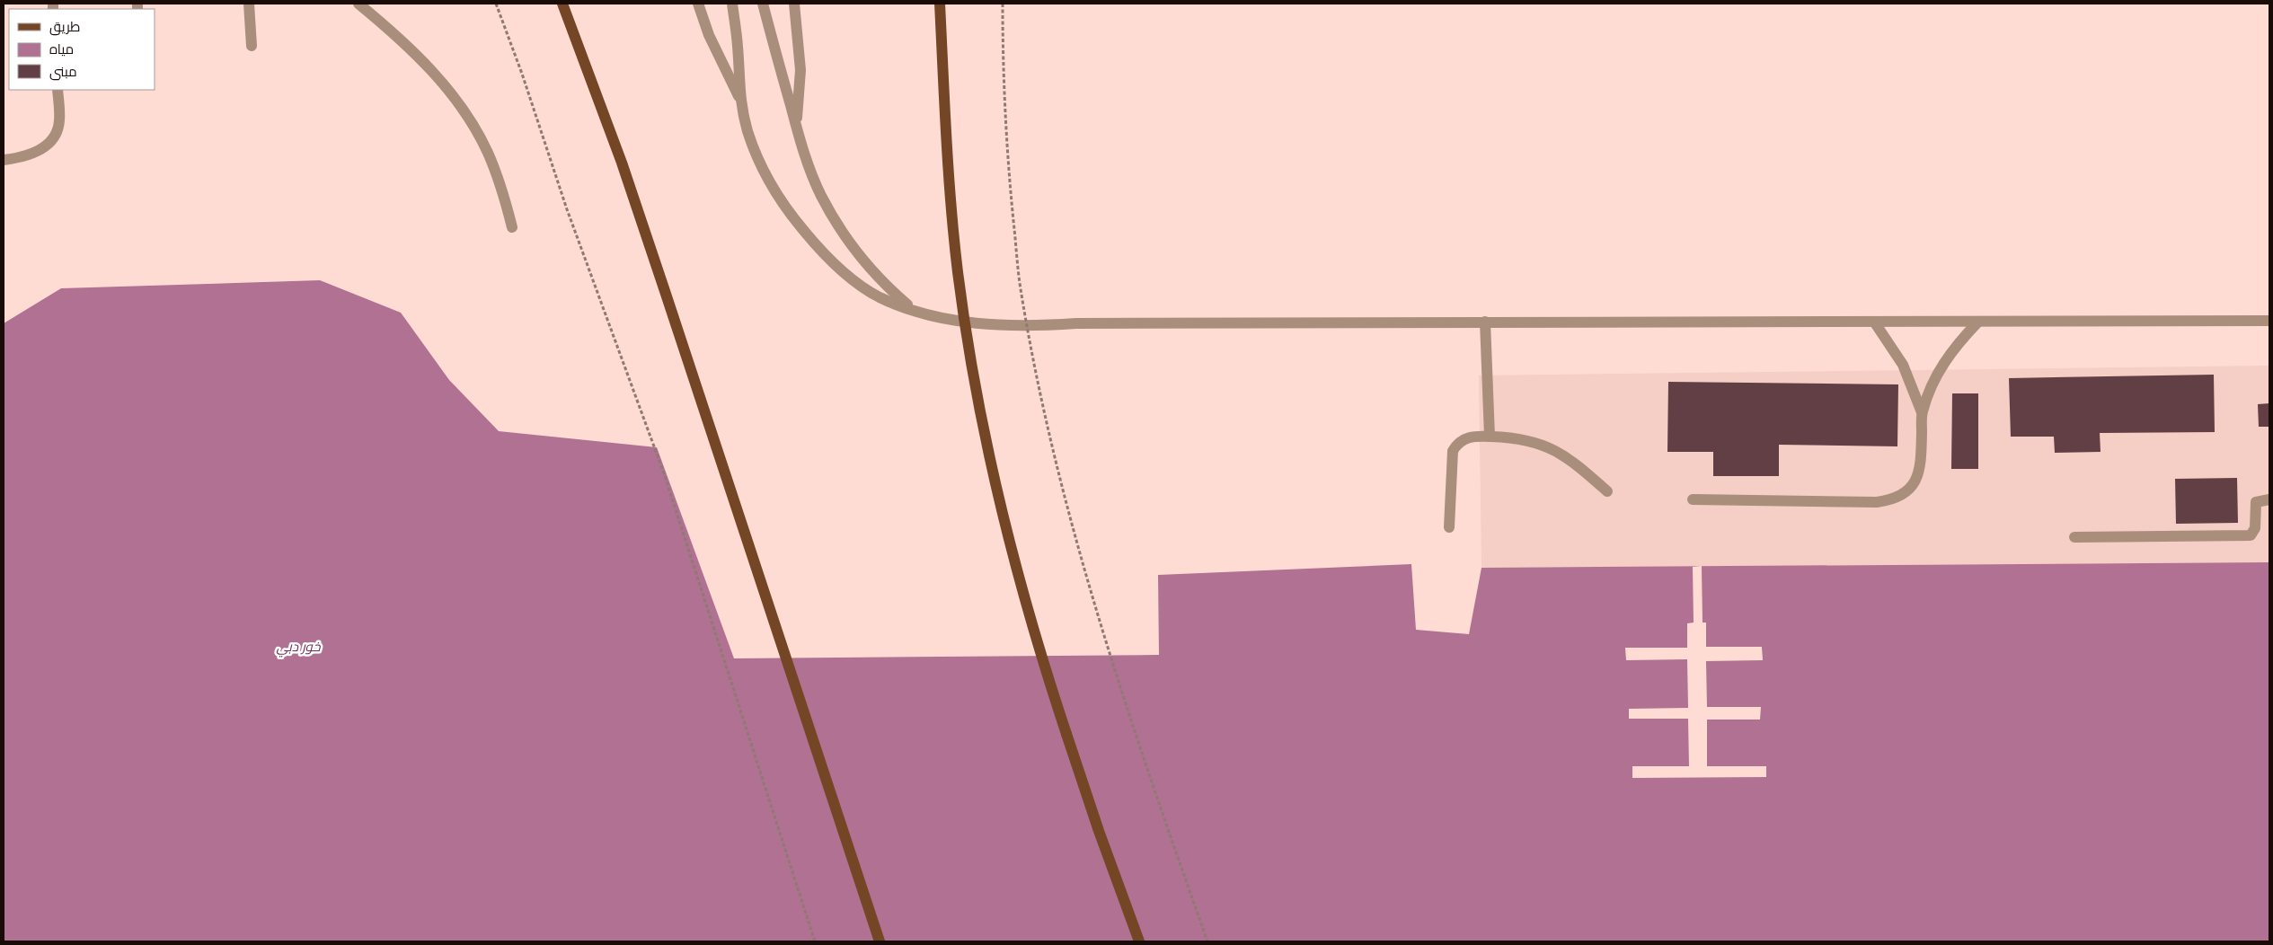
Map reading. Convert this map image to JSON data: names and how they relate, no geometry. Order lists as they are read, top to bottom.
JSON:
{
  "water": ["خور دبي"],
  "legend": ["طريق", "مياه", "مبنى"]
}
